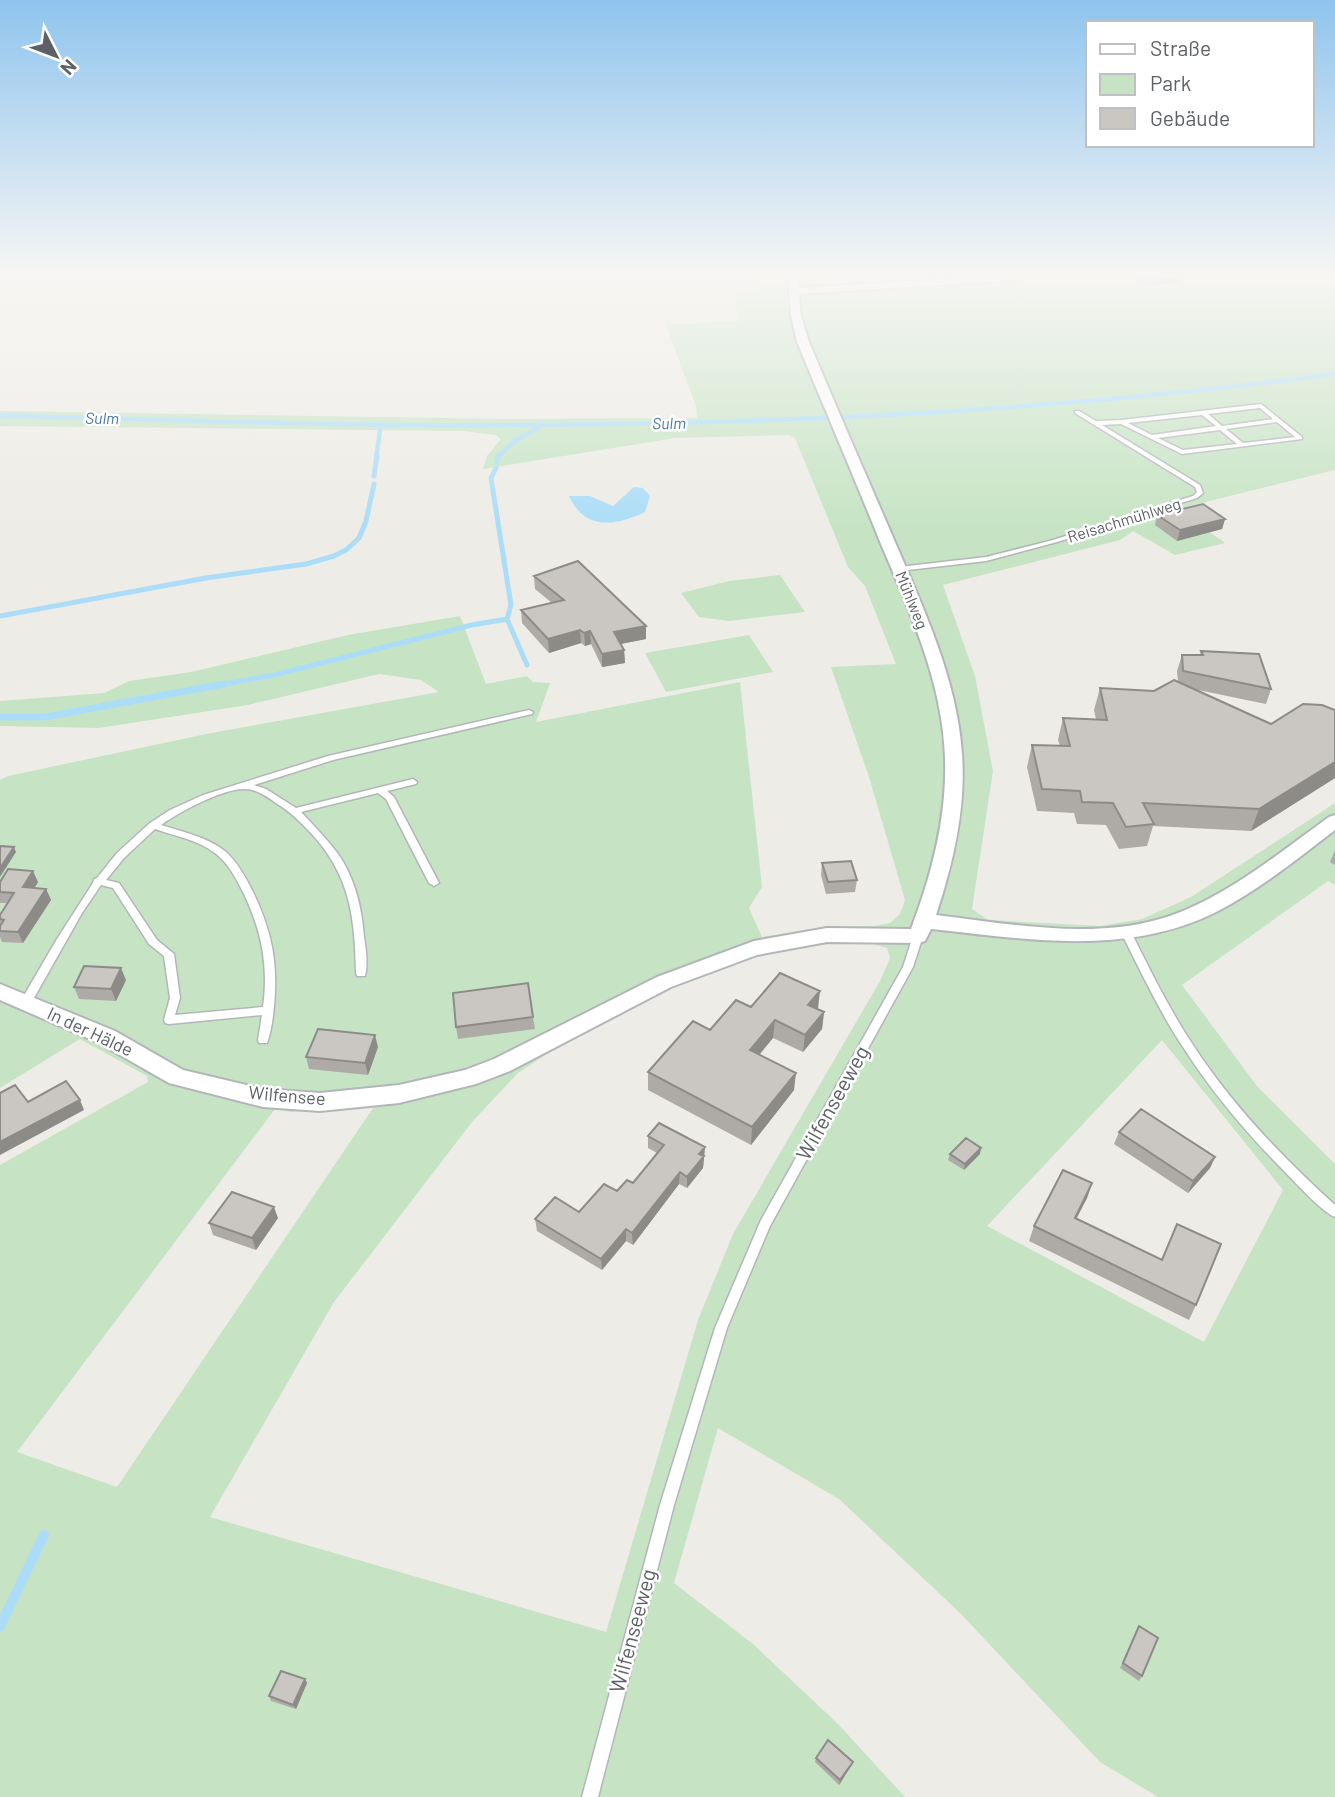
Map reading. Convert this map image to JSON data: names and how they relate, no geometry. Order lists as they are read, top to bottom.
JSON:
{
  "streets": {
    "street": ["Mühlweg", "In der Hälde", "Wilfensee"],
    "lane": ["Reisachmühlweg", "Wilfenseeweg"]
  },
  "crossings": [
    ["Reisachmühlweg", "Mühlweg"],
    ["Mühlweg", "Wilfensee"],
    ["Mühlweg", "Wilfenseeweg"],
    ["In der Hälde", "Wilfensee"],
    ["Wilfensee", "Wilfenseeweg"]
  ],
  "water": ["Sulm"],
  "legend": ["Straße", "Park", "Gebäude"],
  "north": "bottom right"
}
